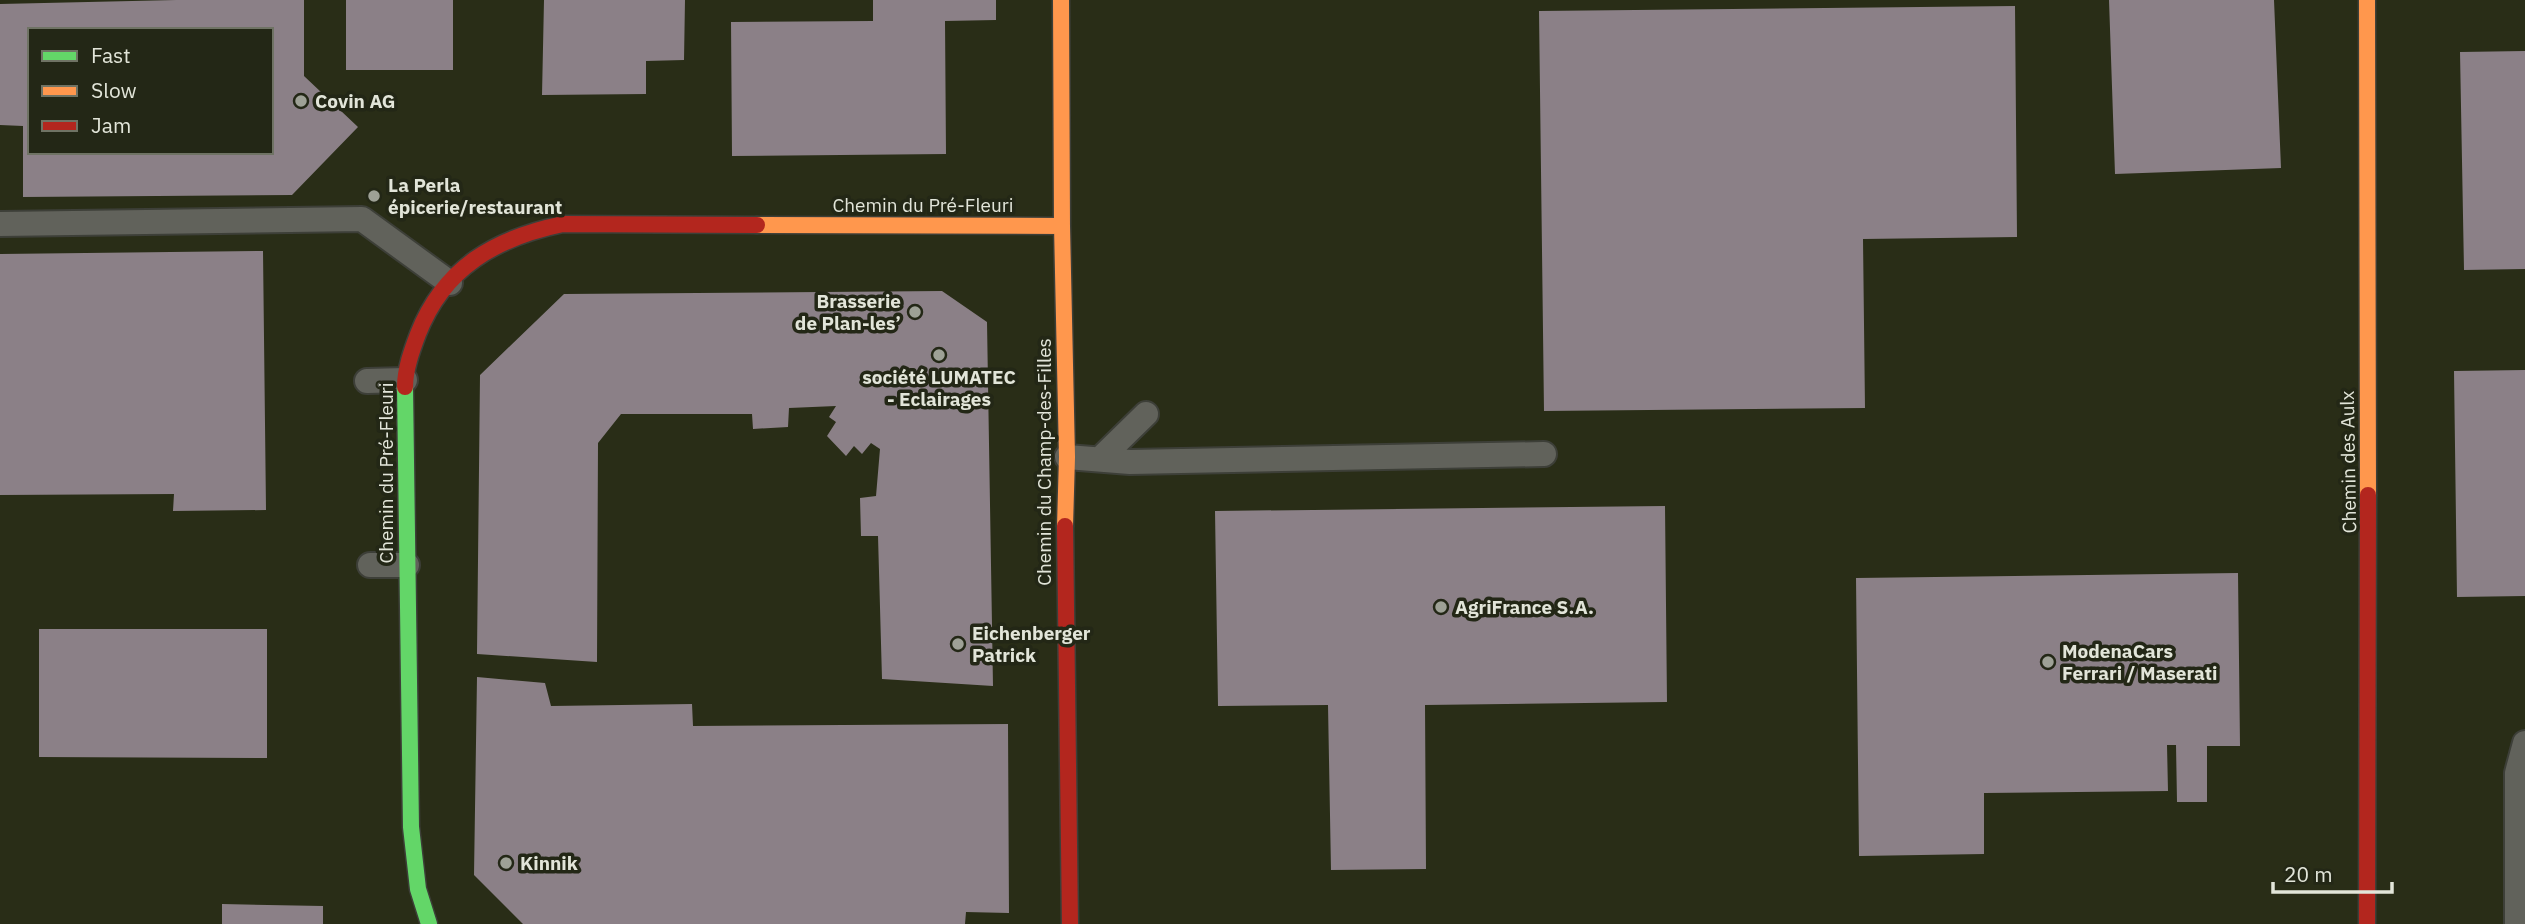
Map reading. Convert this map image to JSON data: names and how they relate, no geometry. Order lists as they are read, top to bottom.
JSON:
{
  "streets": {
    "street": ["Chemin du Pré-Fleuri", "Chemin du Champ-des-Filles", "Chemin des Aulx"]
  },
  "crossings": [
    ["Chemin du Pré-Fleuri", "Chemin du Champ-des-Filles"]
  ],
  "places": [
    "Covin AG",
    "La Perla épicerie/restaurant",
    "Brasserie de Plan-les’",
    "société LUMATEC - Eclairages",
    "AgriFrance S.A.",
    "Eichenberger Patrick",
    "ModenaCars Ferrari / Maserati",
    "Kinnik"
  ],
  "legend": ["Fast", "Slow", "Jam"],
  "scale_bar": "20 m"
}
